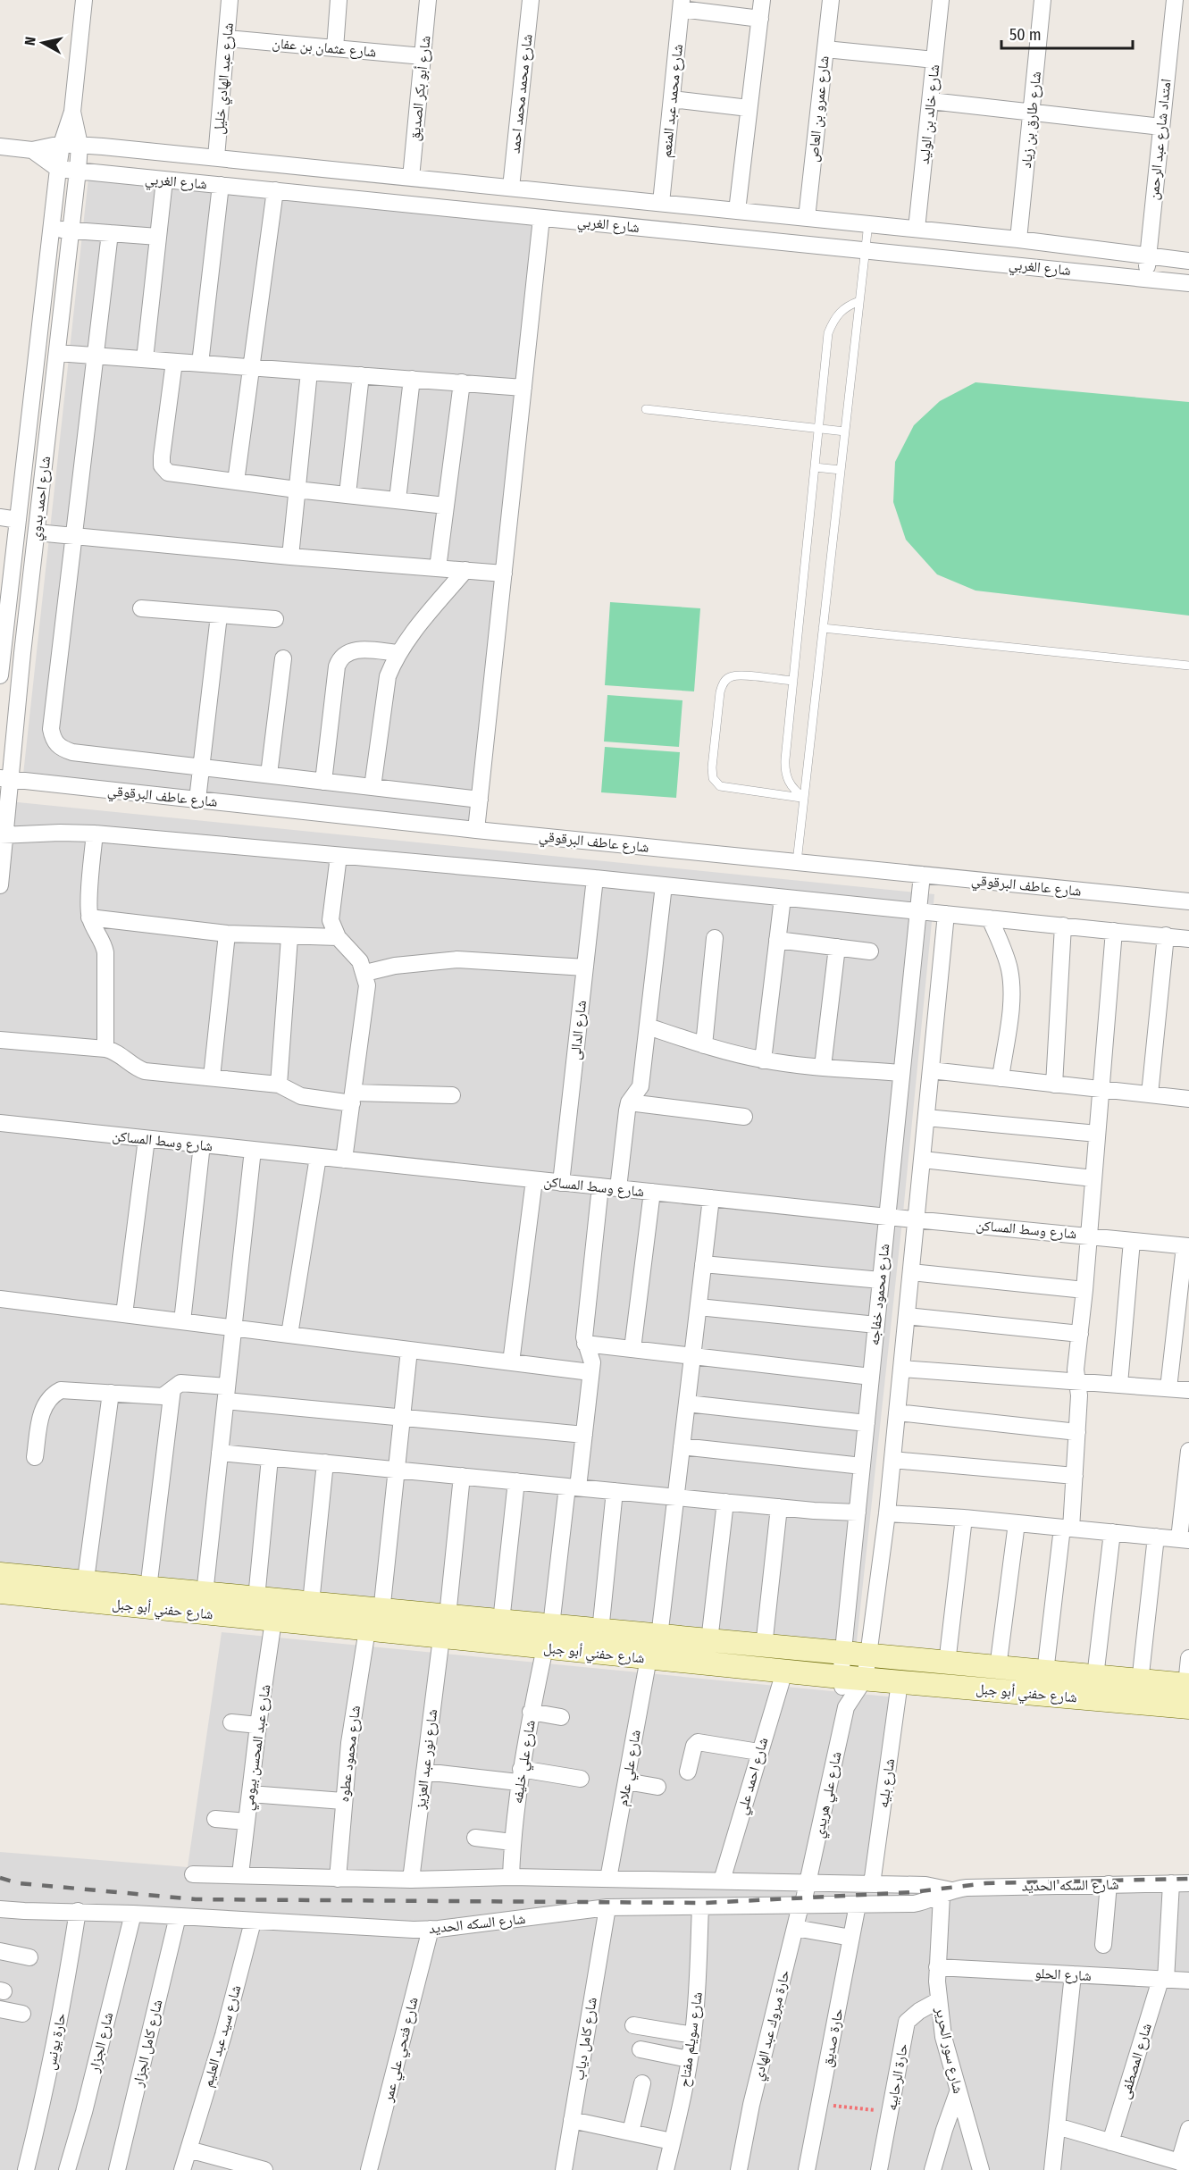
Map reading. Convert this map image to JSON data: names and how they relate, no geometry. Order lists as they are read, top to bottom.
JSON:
{
  "streets": {
    "street": [
      "شارع عثمان بن عفان",
      "شارع عبد الهادي خليل",
      "شارع أبو بكر الصديق",
      "شارع محمد محمد احمد",
      "شارع محمد عبد المنعم",
      "شارع عمرو بن العاص",
      "شارع خالد بن الوليد",
      "شارع طارق بن زياد",
      "امتداد شارع عبد الرحمن",
      "شارع الغربي",
      "شارع احمد بدوي",
      "شارع عاطف البرقوقي",
      "شارع الدالى",
      "شارع وسط المساكن",
      "شارع محمود خفاجه",
      "شارع حفني أبو جبل",
      "شارع عبد المحسن بيومي",
      "شارع محمود عطوه",
      "شارع نور عبد العزيز",
      "شارع علي خليفه",
      "شارع علي علام",
      "شارع احمد علي",
      "شارع بليه",
      "شارع علي هريدي",
      "شارع السكه الحديد",
      "شارع الحلو",
      "حارة مبروك عبد الهادي",
      "شارع سيد عبد العليم",
      "حارة صديق",
      "شارع كامل دياب",
      "شارع سويلم مفتاح",
      "حارة يونس",
      "شارع الجزار",
      "شارع كامل الجزار",
      "شارع فتحي علي عمر",
      "شارع سور الحرير",
      "شارع المصطفى",
      "حارة الرحابيه"
    ]
  },
  "crossings": [
    ["شارع عثمان بن عفان", "شارع عبد الهادي خليل"],
    ["شارع عثمان بن عفان", "شارع أبو بكر الصديق"],
    ["شارع عبد الهادي خليل", "شارع الغربي"],
    ["شارع أبو بكر الصديق", "شارع الغربي"],
    ["شارع محمد محمد احمد", "شارع الغربي"],
    ["شارع محمد عبد المنعم", "شارع الغربي"],
    ["شارع عمرو بن العاص", "شارع الغربي"],
    ["شارع خالد بن الوليد", "شارع الغربي"],
    ["شارع طارق بن زياد", "شارع الغربي"],
    ["امتداد شارع عبد الرحمن", "شارع الغربي"],
    ["شارع الغربي", "شارع احمد بدوي"],
    ["شارع احمد بدوي", "شارع عاطف البرقوقي"],
    ["شارع عاطف البرقوقي", "شارع محمود خفاجه"],
    ["شارع الدالى", "شارع وسط المساكن"],
    ["شارع وسط المساكن", "شارع محمود خفاجه"],
    ["شارع وسط المساكن", "شارع علي خليفه"],
    ["شارع محمود خفاجه", "شارع حفني أبو جبل"],
    ["شارع محمود خفاجه", "شارع علي هريدي"],
    ["شارع حفني أبو جبل", "شارع عبد المحسن بيومي"],
    ["شارع حفني أبو جبل", "شارع محمود عطوه"],
    ["شارع حفني أبو جبل", "شارع نور عبد العزيز"],
    ["شارع حفني أبو جبل", "شارع علي خليفه"],
    ["شارع حفني أبو جبل", "شارع علي علام"],
    ["شارع حفني أبو جبل", "شارع احمد علي"],
    ["شارع حفني أبو جبل", "شارع بليه"],
    ["شارع حفني أبو جبل", "شارع علي هريدي"],
    ["شارع عبد المحسن بيومي", "شارع السكه الحديد"],
    ["شارع محمود عطوه", "شارع السكه الحديد"],
    ["شارع نور عبد العزيز", "شارع السكه الحديد"],
    ["شارع علي خليفه", "شارع السكه الحديد"],
    ["شارع علي علام", "شارع السكه الحديد"],
    ["شارع احمد علي", "شارع السكه الحديد"],
    ["شارع بليه", "شارع السكه الحديد"],
    ["شارع علي هريدي", "شارع السكه الحديد"],
    ["شارع علي هريدي", "حارة مبروك عبد الهادي"],
    ["شارع السكه الحديد", "حارة مبروك عبد الهادي"],
    ["شارع السكه الحديد", "شارع سيد عبد العليم"],
    ["شارع السكه الحديد", "حارة صديق"],
    ["شارع السكه الحديد", "شارع كامل دياب"],
    ["شارع السكه الحديد", "شارع سويلم مفتاح"],
    ["شارع السكه الحديد", "حارة يونس"],
    ["شارع السكه الحديد", "شارع الجزار"],
    ["شارع السكه الحديد", "شارع كامل الجزار"],
    ["شارع السكه الحديد", "شارع فتحي علي عمر"],
    ["شارع السكه الحديد", "شارع سور الحرير"],
    ["شارع السكه الحديد", "شارع المصطفى"],
    ["شارع الحلو", "شارع سور الحرير"],
    ["شارع الحلو", "شارع المصطفى"],
    ["شارع سور الحرير", "حارة الرحابيه"]
  ],
  "scale_bar": "50 m",
  "north": "left"
}
